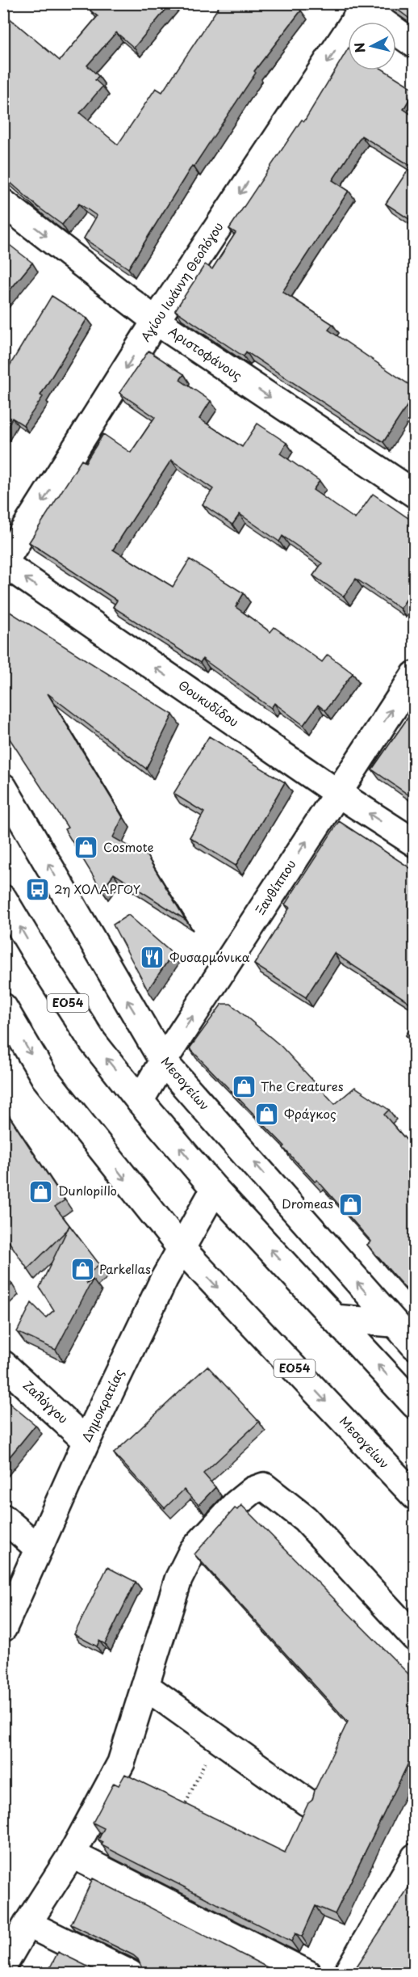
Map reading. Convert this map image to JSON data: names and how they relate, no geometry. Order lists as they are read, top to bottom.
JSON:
{
  "streets": {
    "street": [
      "Αγίου Ιωάννη Θεολόγου",
      "Αριστοφάνους",
      "Θουκυδίδου",
      "Ξανθίππου",
      "ΕΟ54",
      "Μεσογείων",
      "Ζαλόγγου",
      "Δημοκρατίας"
    ]
  },
  "crossings": [
    ["Αγίου Ιωάννη Θεολόγου", "Αριστοφάνους"],
    ["Αγίου Ιωάννη Θεολόγου", "Θουκυδίδου"],
    ["Θουκυδίδου", "Ξανθίππου"],
    ["Ξανθίππου", "ΕΟ54"],
    ["Ξανθίππου", "Μεσογείων"],
    ["ΕΟ54", "Δημοκρατίας"],
    ["Μεσογείων", "Δημοκρατίας"],
    ["Ζαλόγγου", "Δημοκρατίας"]
  ],
  "one_way": [
    "Αγίου Ιωάννη Θεολόγου",
    "Αριστοφάνους",
    "Θουκυδίδου",
    "Ξανθίππου"
  ],
  "places": {
    "shop": [
      "Cosmote",
      "The Creatures",
      "Φράγκος",
      "Dunlopillo",
      "Dromeas",
      "Parkellas"
    ],
    "bus stop": ["2η ΧΟΛΑΡΓΟΥ"],
    "restaurant": ["Φυσαρμόνικα"]
  },
  "north": "left"
}
